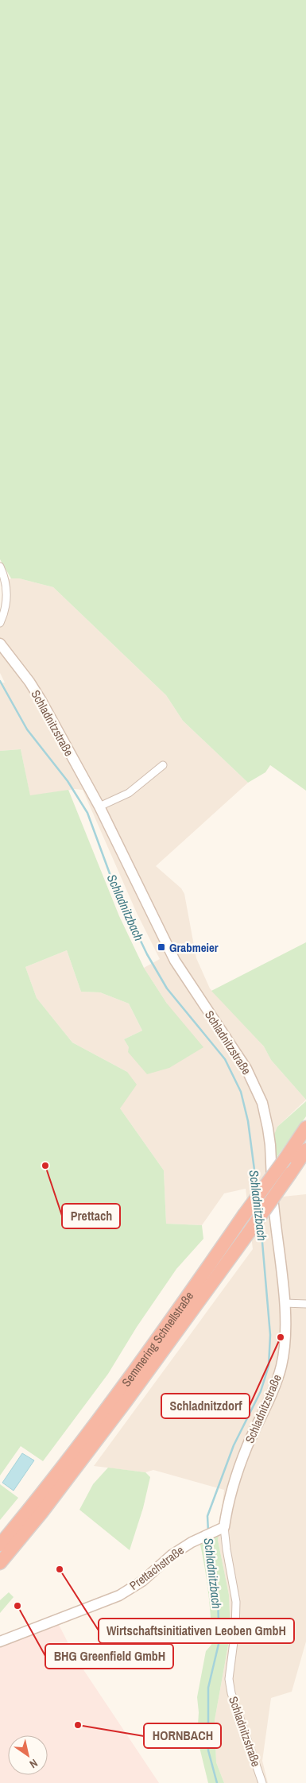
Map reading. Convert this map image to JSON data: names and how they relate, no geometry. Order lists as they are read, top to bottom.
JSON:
{
  "streets": {
    "highway": ["Semmering Schnellstraße"],
    "street": ["Schladnitzstraße", "Prettachstraße"]
  },
  "crossings": [
    ["Schladnitzstraße", "Prettachstraße"]
  ],
  "water": ["Schladnitzbach"],
  "places": {
    "transit": ["Grabmeier"],
    "other": [
      "Prettach",
      "Schladnitzdorf",
      "Wirtschaftsinitiativen Leoben GmbH",
      "BHG Greenfield GmbH",
      "HORNBACH"
    ]
  },
  "north": "bottom right"
}
